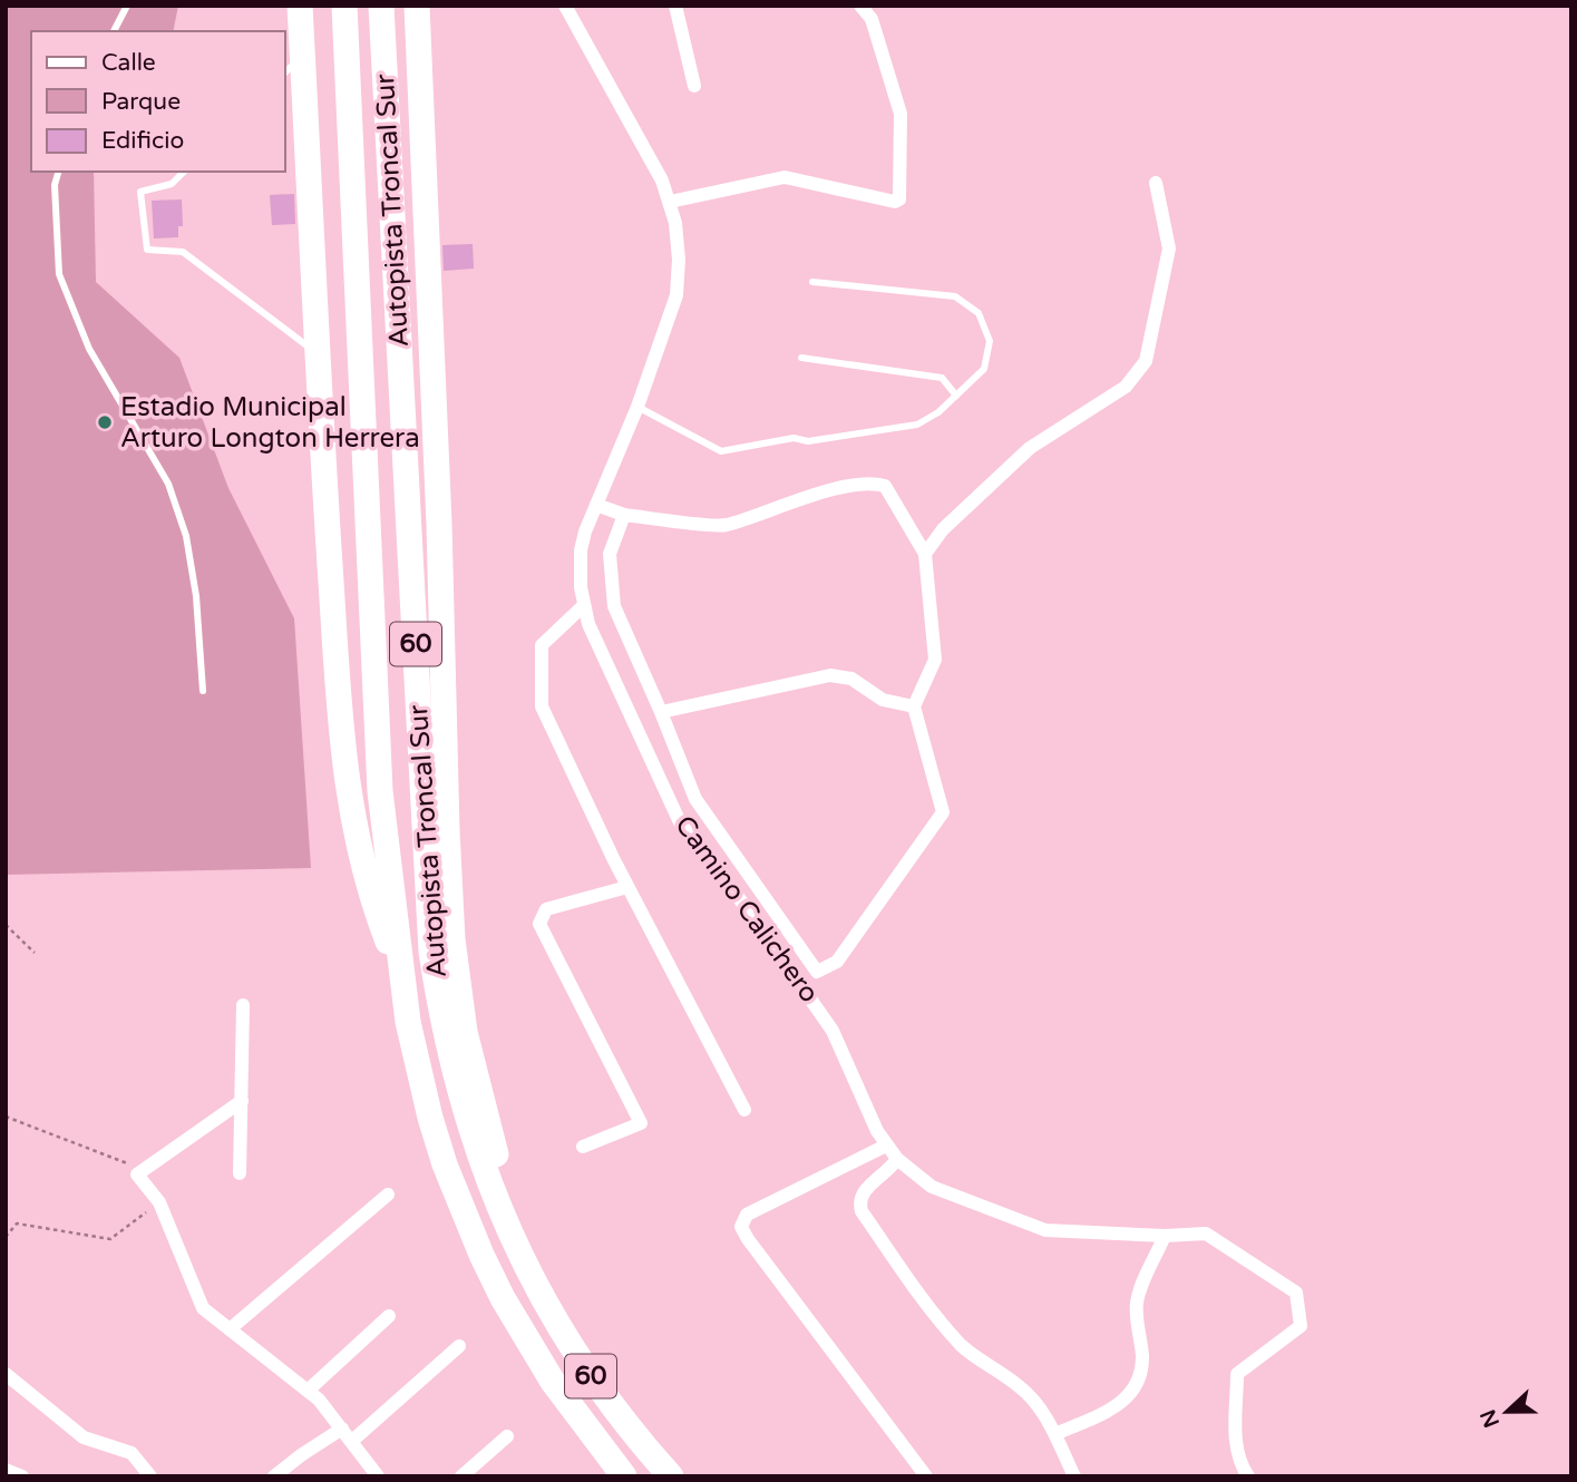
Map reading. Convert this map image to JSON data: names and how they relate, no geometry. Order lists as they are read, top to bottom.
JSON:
{
  "streets": {
    "highway": ["Autopista Troncal Sur", "60"],
    "street": ["Camino Calichero"]
  },
  "places": ["Estadio Municipal Arturo Longton Herrera"],
  "legend": ["Calle", "Parque", "Edificio"],
  "north": "left"
}
